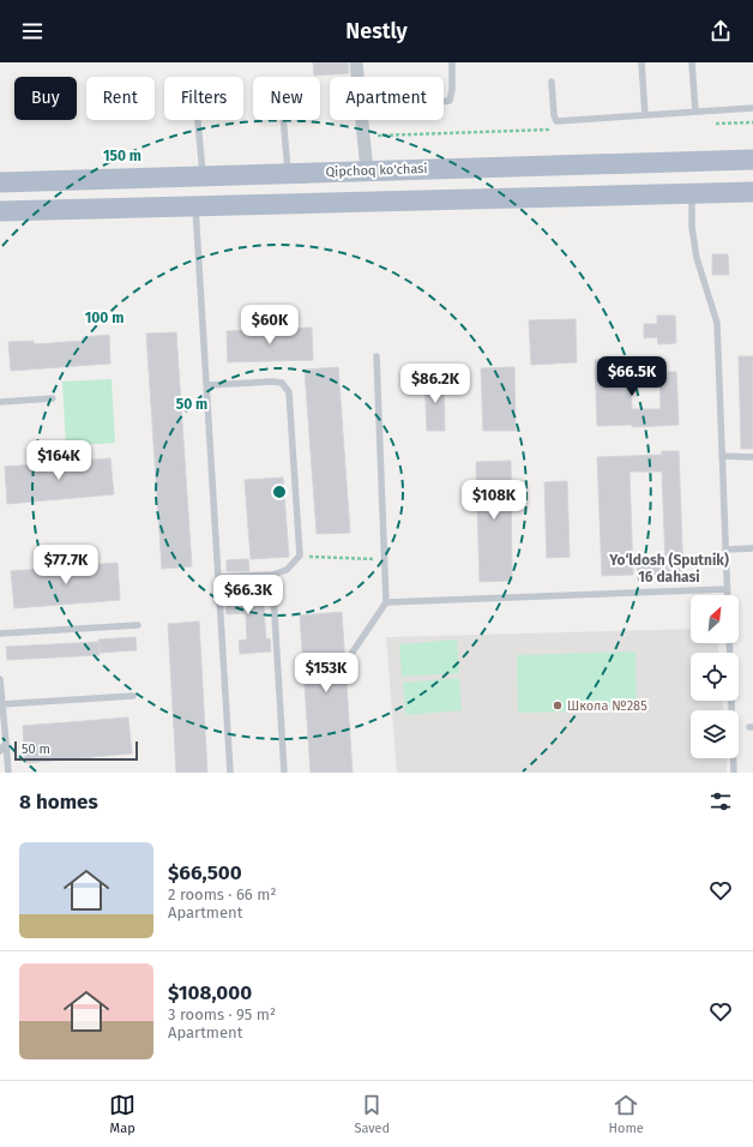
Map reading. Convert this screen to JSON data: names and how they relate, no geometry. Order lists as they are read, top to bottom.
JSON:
{
  "streets": {
    "main road": ["Qipchoq ko'chasi"]
  },
  "districts": ["Yo‘ldosh (Sputnik) 16 dahasi"],
  "places": ["Школа №285"],
  "scale_bar": "50 m",
  "north": "top right",
  "page": {
    "header": "Nestly",
    "chip": [
      "Buy",
      "Rent",
      "Filters",
      "New",
      "Apartment"
    ],
    "price": [
      "$60K",
      "$66.5K",
      "$86.2K",
      "$164K",
      "$108K",
      "$77.7K",
      "$66.3K",
      "$153K"
    ],
    "scale": "50 m",
    "heading": "8 homes",
    "list": [
      {
        "name": "$66,500",
        "note": "2 rooms · 66 m² · Apartment"
      },
      {
        "name": "$108,000",
        "note": "3 rooms · 95 m² · Apartment"
      }
    ],
    "tabs": ["Map", "Saved", "Home"]
  },
  "rings": ["150 m", "100 m", "50 m"]
}
